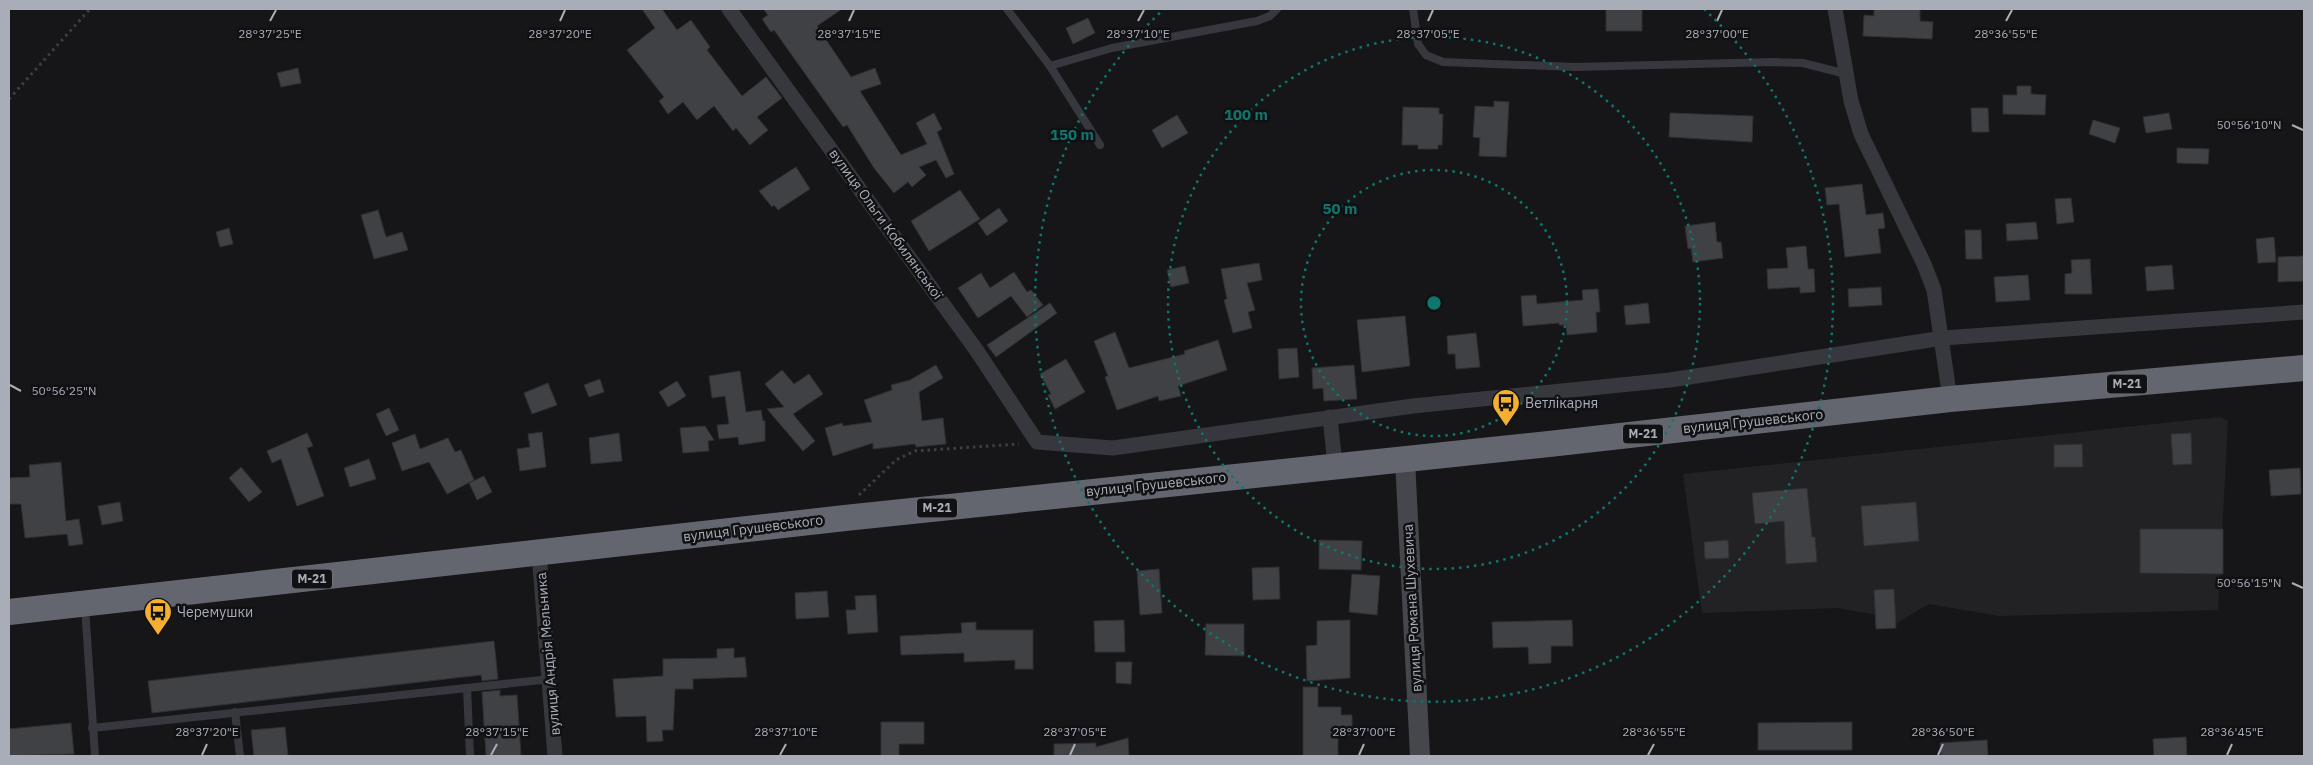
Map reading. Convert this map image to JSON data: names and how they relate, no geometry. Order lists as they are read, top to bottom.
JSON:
{
  "streets": {
    "highway": ["М-21", "вулиця Грушевського"],
    "street": ["вулиця Ольги Кобилянської", "вулиця Романа Шухевича", "вулиця Андрія Мельника"]
  },
  "crossings": [
    ["вулиця Грушевського", "вулиця Романа Шухевича"],
    ["вулиця Грушевського", "вулиця Андрія Мельника"]
  ],
  "places": {
    "bus stop": ["Ветлікарня", "Черемушки"]
  },
  "coordinates": [
    "28°37'25\"E",
    "28°37'20\"E",
    "28°37'15\"E",
    "28°37'10\"E",
    "28°37'05\"E",
    "28°37'00\"E",
    "28°36'55\"E",
    "50°56'10\"N",
    "50°56'25\"N",
    "50°56'15\"N",
    "28°36'50\"E",
    "28°36'45\"E"
  ],
  "rings": ["100 m", "150 m", "50 m"]
}
